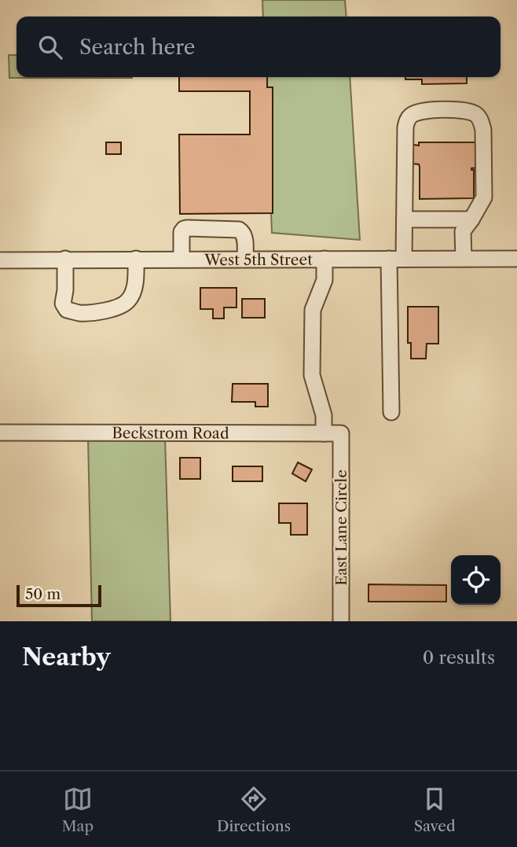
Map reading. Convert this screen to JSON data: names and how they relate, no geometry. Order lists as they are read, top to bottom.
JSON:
{
  "streets": {
    "street": ["West 5th Street", "Beckstrom Road", "East Lane Circle"]
  },
  "crossings": [
    ["Beckstrom Road", "East Lane Circle"]
  ],
  "scale_bar": "50 m",
  "page": {
    "search": "Search here",
    "scale": "50 m",
    "heading": ["Nearby", "0 results"],
    "nav": ["Map", "Directions", "Saved"]
  }
}
